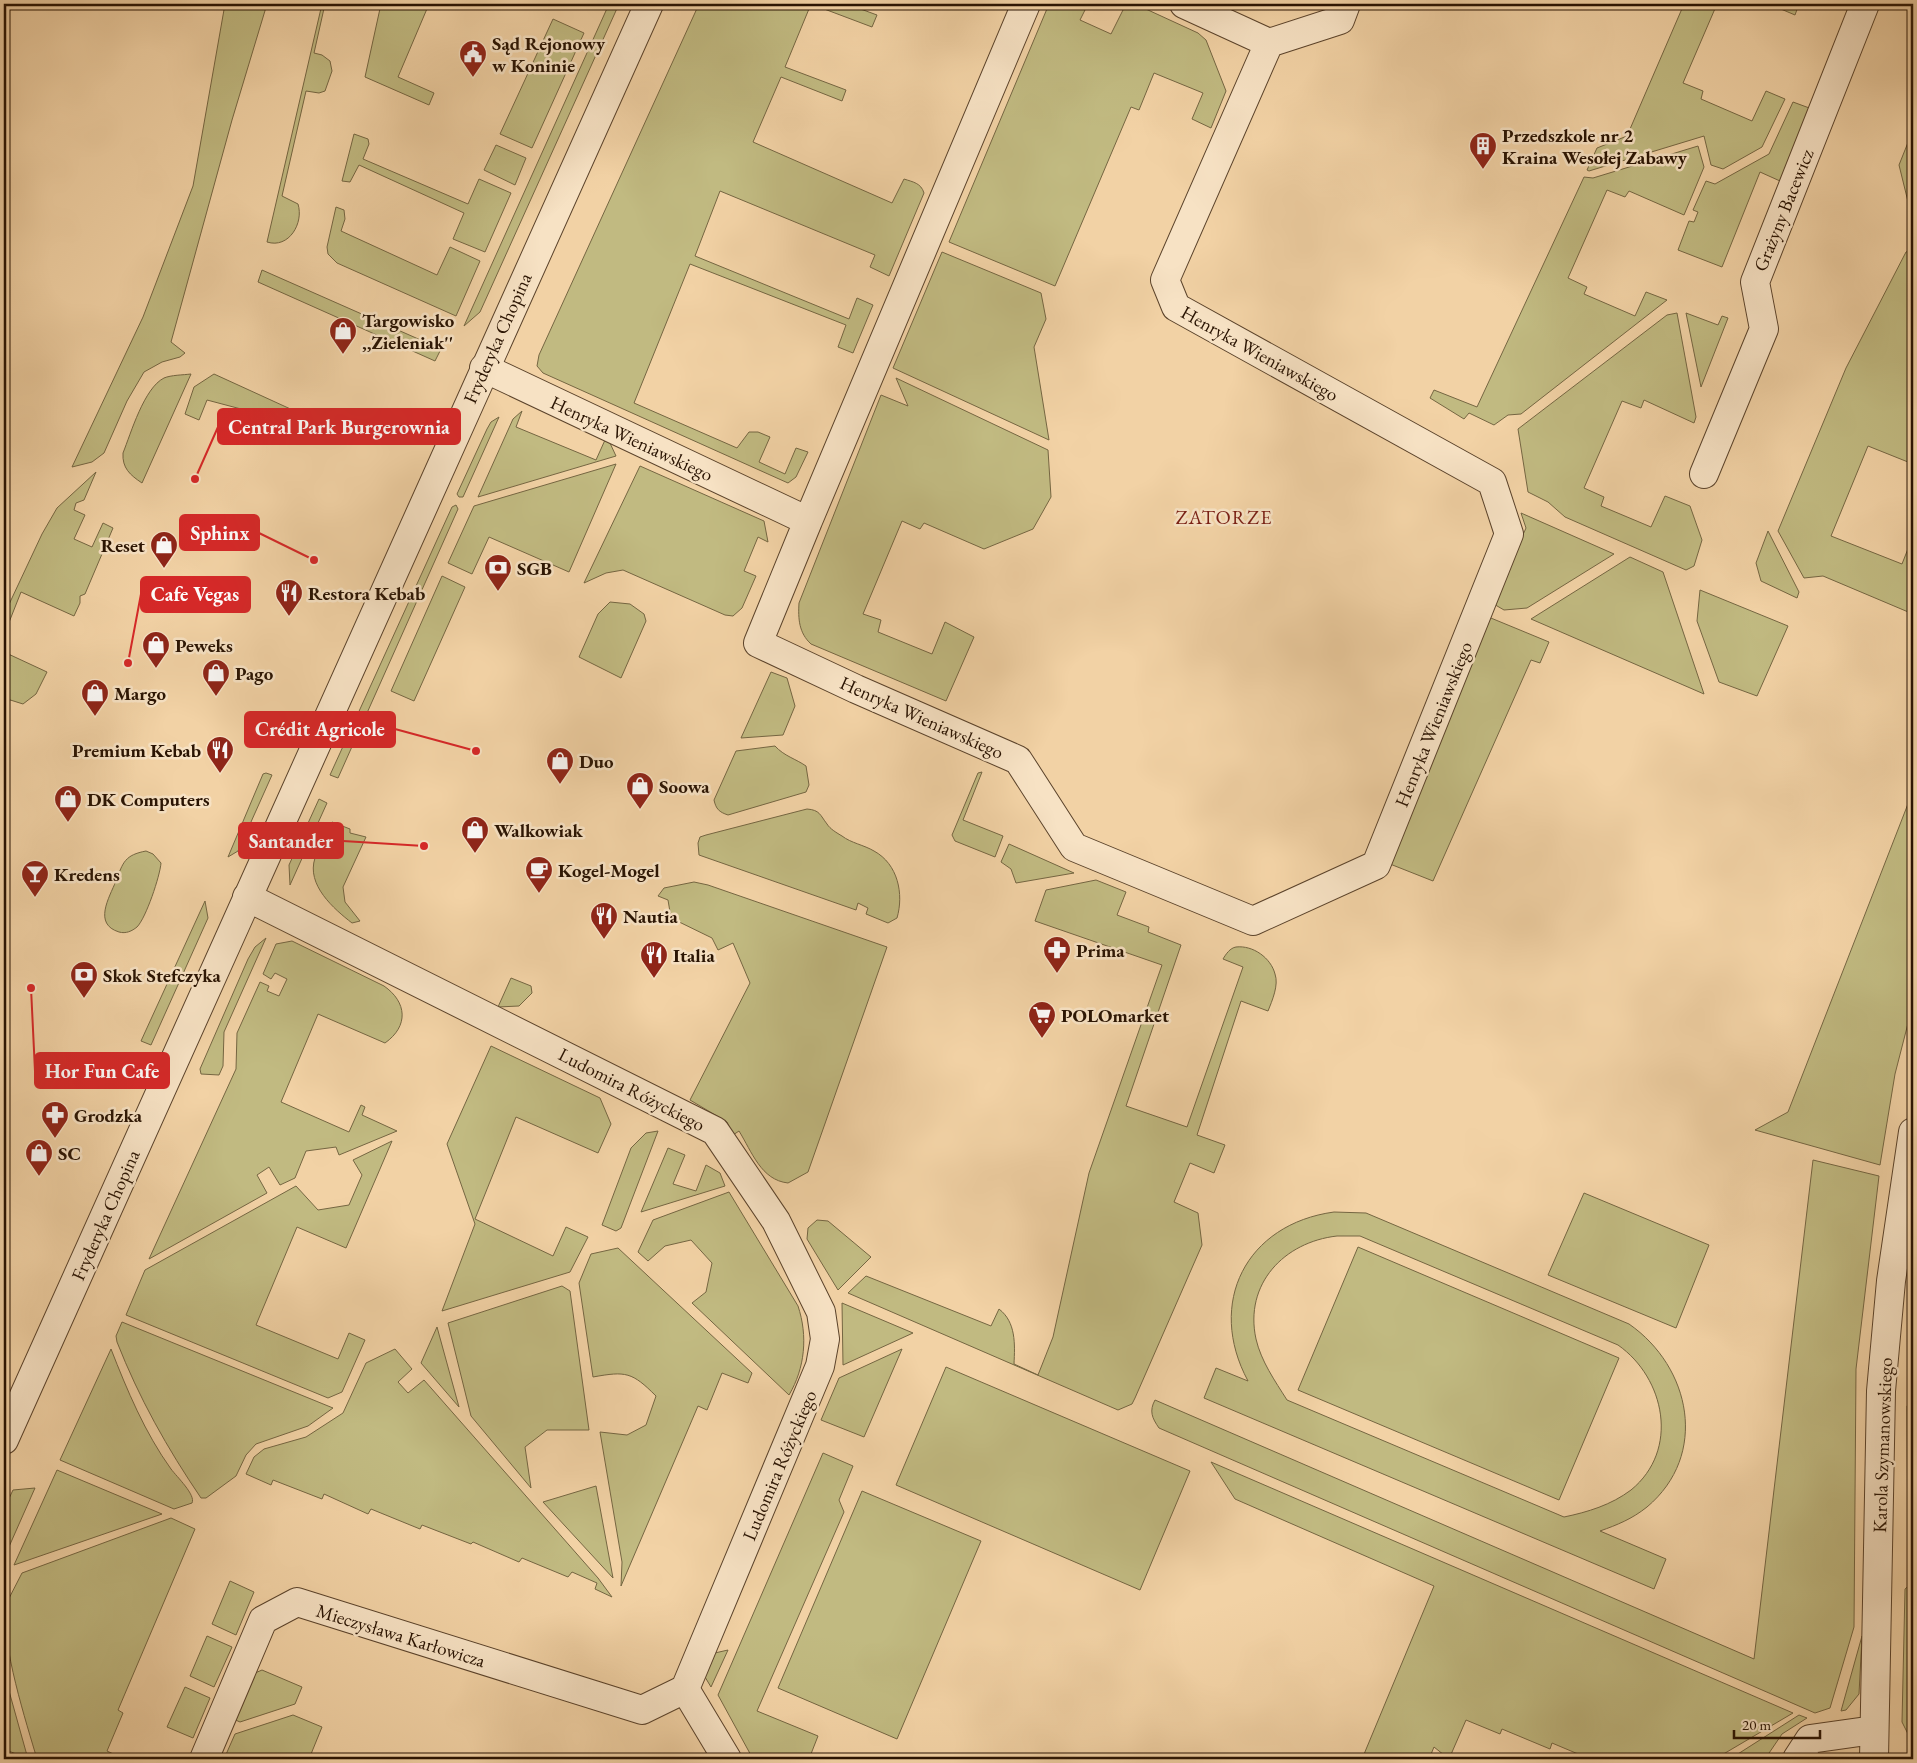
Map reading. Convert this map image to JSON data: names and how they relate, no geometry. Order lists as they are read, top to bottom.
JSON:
{
  "streets": {
    "street": [
      "Grażyny Bacewicz",
      "Fryderyka Chopina",
      "Henryka Wieniawskiego",
      "Ludomira Różyckiego",
      "Karola Szymanowskiego",
      "Mieczysława Karłowicza"
    ]
  },
  "crossings": [
    ["Fryderyka Chopina", "Henryka Wieniawskiego"],
    ["Fryderyka Chopina", "Ludomira Różyckiego"],
    ["Ludomira Różyckiego", "Mieczysława Karłowicza"]
  ],
  "districts": ["ZATORZE"],
  "places": {
    "public building": ["Sąd Rejonowy w Koninie"],
    "building": ["Przedszkole nr 2 Kraina Wesołej Zabawy"],
    "shop": [
      "Targowisko ,,Zieleniak''",
      "Reset",
      "Peweks",
      "Pago",
      "Margo",
      "Duo",
      "Soowa",
      "DK Computers",
      "Walkowiak",
      "SC"
    ],
    "other": [
      "Central Park Burgerownia",
      "Sphinx",
      "Cafe Vegas",
      "Crédit Agricole",
      "Santander",
      "Hor Fun Cafe"
    ],
    "bank": ["SGB", "Skok Stefczyka"],
    "restaurant": [
      "Restora Kebab",
      "Premium Kebab",
      "Nautia",
      "Italia"
    ],
    "cafe": ["Kogel-Mogel"],
    "bar": ["Kredens"],
    "pharmacy": ["Prima", "Grodzka"],
    "supermarket": ["POLOmarket"]
  },
  "scale_bar": "20 m"
}
